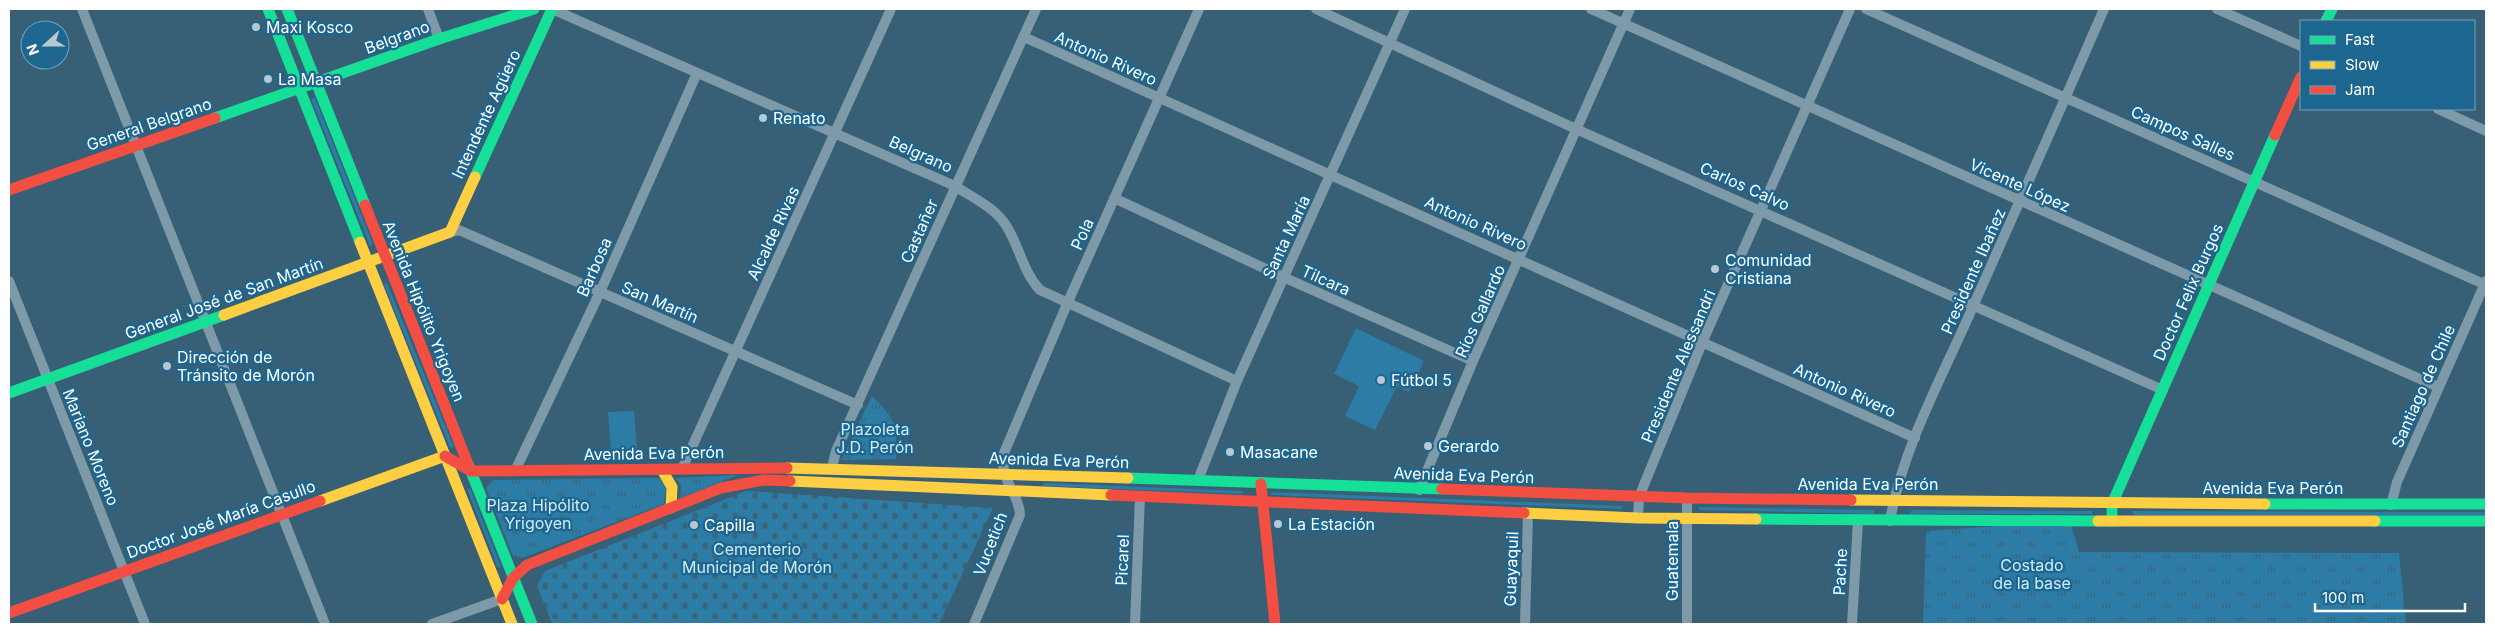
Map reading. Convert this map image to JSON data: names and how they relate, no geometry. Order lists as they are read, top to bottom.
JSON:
{
  "streets": {
    "main road": [
      "Belgrano",
      "Intendente Agüero",
      "General Belgrano",
      "Doctor Felix Burgos",
      "General José de San Martín",
      "Avenida Hipólito Yrigoyen",
      "Avenida Eva Perón",
      "Doctor José María Casullo"
    ],
    "street": [
      "Antonio Rivero",
      "Campos Salles",
      "Vicente López",
      "Carlos Calvo",
      "Castañer",
      "Alcalde Rivas",
      "Pola",
      "Santa María",
      "Barbosa",
      "Presidente Ibañez",
      "Tilcara",
      "San Martín",
      "Ríos Gallardo",
      "Presidente Alessandri",
      "Santiago de Chile",
      "Mariano Moreno",
      "Vucetich",
      "Picarel",
      "Guatemala",
      "Guayaquil",
      "Pache"
    ]
  },
  "crossings": [
    ["Belgrano", "Intendente Agüero"],
    ["Belgrano", "General Belgrano"],
    ["Belgrano", "Castañer"],
    ["Belgrano", "Alcalde Rivas"],
    ["Belgrano", "Pola"],
    ["Belgrano", "Santa María"],
    ["Belgrano", "Barbosa"],
    ["Belgrano", "Avenida Hipólito Yrigoyen"],
    ["Antonio Rivero", "Castañer"],
    ["Antonio Rivero", "Pola"],
    ["Antonio Rivero", "Santa María"],
    ["Antonio Rivero", "Presidente Ibañez"],
    ["Antonio Rivero", "Ríos Gallardo"],
    ["Antonio Rivero", "Presidente Alessandri"],
    ["Intendente Agüero", "General José de San Martín"],
    ["Intendente Agüero", "San Martín"],
    ["General Belgrano", "Avenida Hipólito Yrigoyen"],
    ["Campos Salles", "Presidente Ibañez"],
    ["Campos Salles", "Doctor Felix Burgos"],
    ["Campos Salles", "Santiago de Chile"],
    ["Vicente López", "Presidente Ibañez"],
    ["Vicente López", "Doctor Felix Burgos"],
    ["Vicente López", "Ríos Gallardo"],
    ["Vicente López", "Presidente Alessandri"],
    ["Vicente López", "Santiago de Chile"],
    ["Carlos Calvo", "Santa María"],
    ["Carlos Calvo", "Presidente Ibañez"],
    ["Carlos Calvo", "Doctor Felix Burgos"],
    ["Carlos Calvo", "Ríos Gallardo"],
    ["Carlos Calvo", "Presidente Alessandri"],
    ["Castañer", "San Martín"],
    ["Castañer", "Avenida Eva Perón"],
    ["Alcalde Rivas", "San Martín"],
    ["Alcalde Rivas", "Avenida Eva Perón"],
    ["Pola", "Tilcara"],
    ["Pola", "Avenida Eva Perón"],
    ["Pola", "Vucetich"],
    ["Santa María", "Tilcara"],
    ["Santa María", "Avenida Eva Perón"],
    ["Barbosa", "San Martín"],
    ["Barbosa", "Avenida Eva Perón"],
    ["Presidente Ibañez", "Avenida Eva Perón"],
    ["Tilcara", "Ríos Gallardo"],
    ["Doctor Felix Burgos", "Avenida Eva Perón"],
    ["General José de San Martín", "San Martín"],
    ["General José de San Martín", "Avenida Hipólito Yrigoyen"],
    ["General José de San Martín", "Mariano Moreno"],
    ["Avenida Hipólito Yrigoyen", "Avenida Eva Perón"],
    ["Avenida Hipólito Yrigoyen", "Doctor José María Casullo"],
    ["Ríos Gallardo", "Avenida Eva Perón"],
    ["Presidente Alessandri", "Avenida Eva Perón"],
    ["Santiago de Chile", "Avenida Eva Perón"],
    ["Mariano Moreno", "Doctor José María Casullo"],
    ["Avenida Eva Perón", "Doctor José María Casullo"],
    ["Avenida Eva Perón", "Vucetich"],
    ["Avenida Eva Perón", "Picarel"],
    ["Avenida Eva Perón", "Guatemala"],
    ["Avenida Eva Perón", "Guayaquil"],
    ["Avenida Eva Perón", "Pache"]
  ],
  "parks": [
    "Plazoleta J.D. Perón",
    "Plaza Hipólito Yrigoyen",
    "Cementerio Municipal de Morón",
    "Costado de la base"
  ],
  "places": [
    "Maxi Kosco",
    "La Masa",
    "Renato",
    "Comunidad Cristiana",
    "Dirección de Tránsito de Morón",
    "Fútbol 5",
    "Gerardo",
    "Masacane",
    "La Estación",
    "Capilla"
  ],
  "legend": ["Fast", "Slow", "Jam"],
  "scale_bar": "100 m",
  "north": "left"
}
